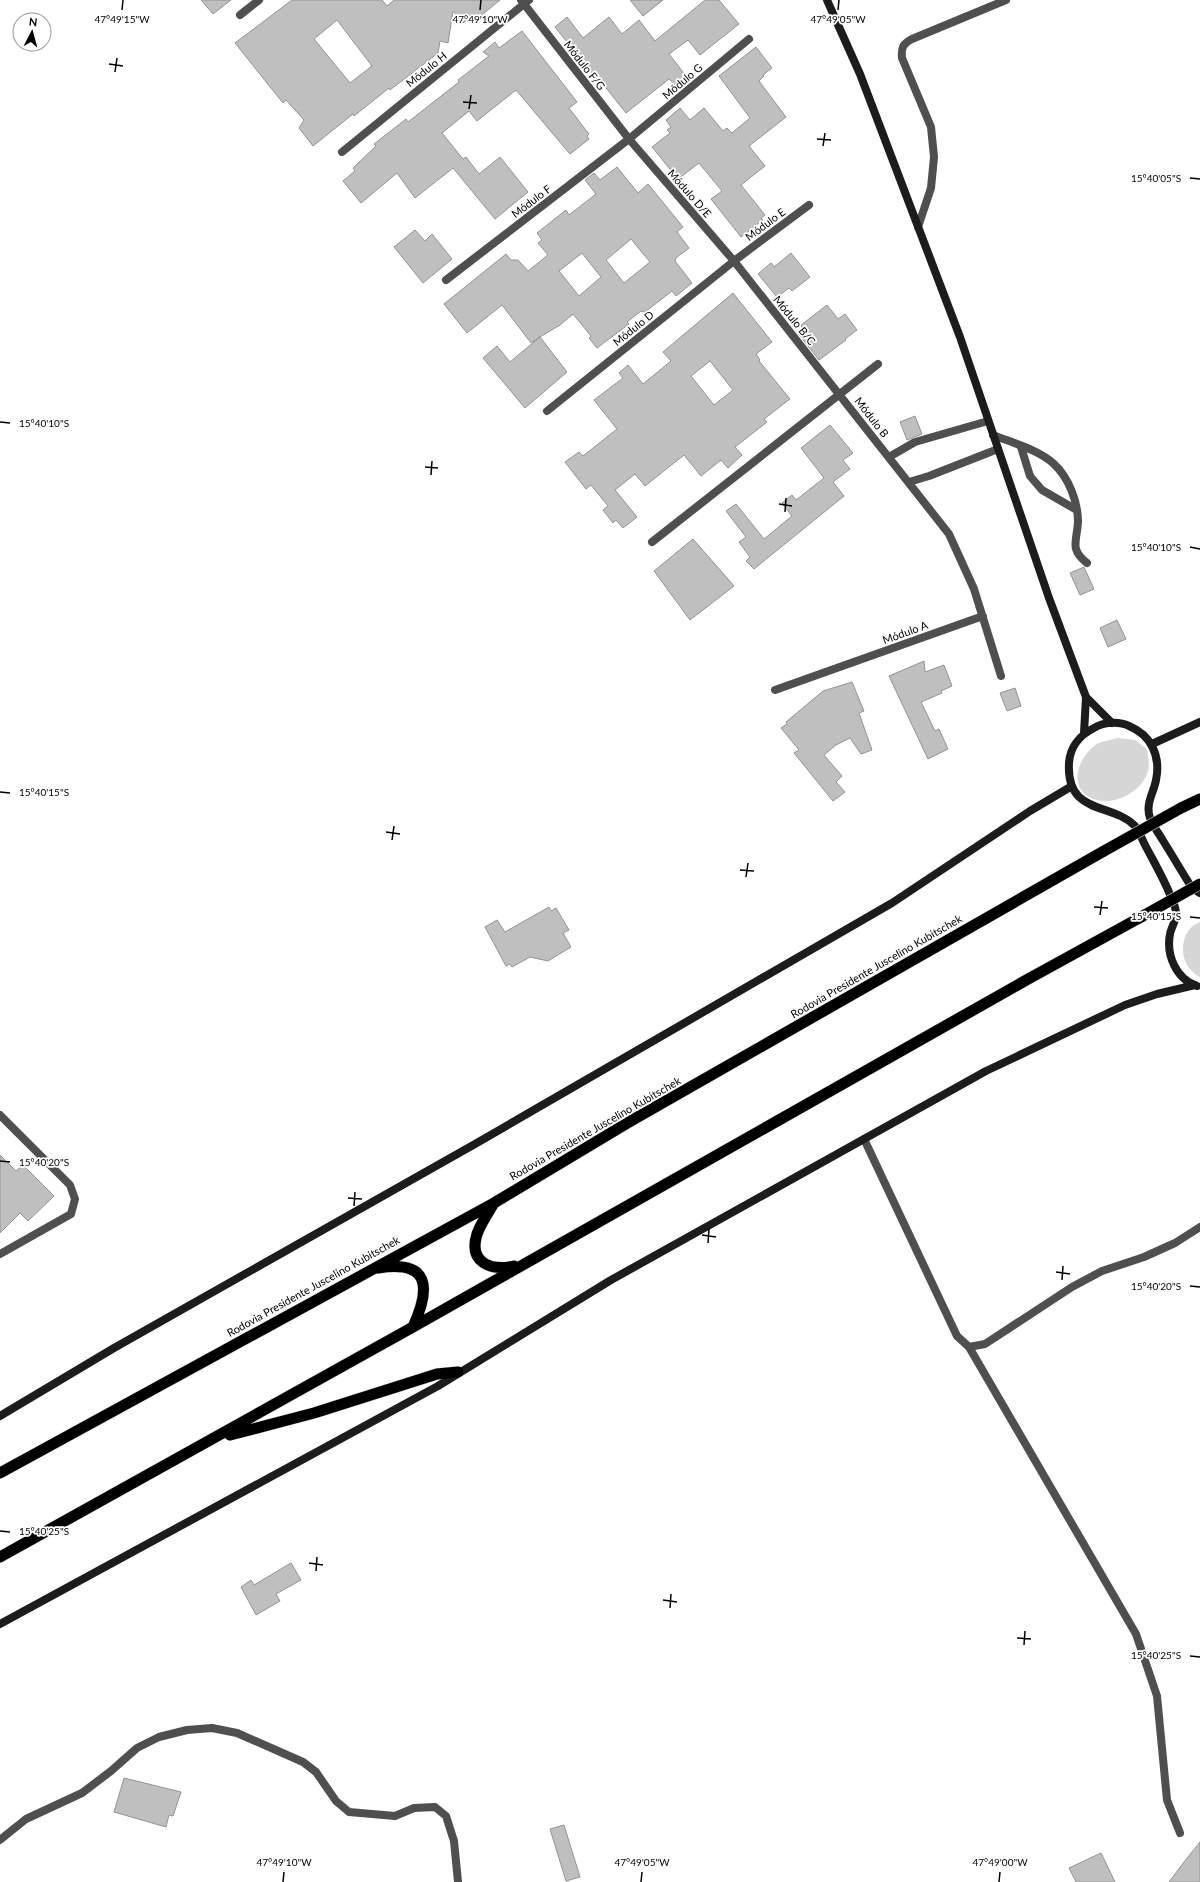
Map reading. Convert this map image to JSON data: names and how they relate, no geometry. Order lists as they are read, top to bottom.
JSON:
{
  "streets": {
    "highway": ["Rodovia Presidente Juscelino Kubitschek"],
    "street": [
      "Módulo F/G",
      "Módulo H",
      "Módulo G",
      "Módulo D/E",
      "Módulo F",
      "Módulo E",
      "Módulo B/C",
      "Módulo D",
      "Módulo B",
      "Módulo A"
    ]
  },
  "crossings": [
    ["Módulo F/G", "Módulo H"],
    ["Módulo F/G", "Módulo G"],
    ["Módulo F/G", "Módulo D/E"],
    ["Módulo F/G", "Módulo F"],
    ["Módulo G", "Módulo D/E"],
    ["Módulo G", "Módulo F"],
    ["Módulo D/E", "Módulo F"],
    ["Módulo D/E", "Módulo E"],
    ["Módulo D/E", "Módulo B/C"],
    ["Módulo D/E", "Módulo D"],
    ["Módulo E", "Módulo B/C"],
    ["Módulo E", "Módulo D"],
    ["Módulo B/C", "Módulo D"],
    ["Módulo B/C", "Módulo B"],
    ["Módulo B", "Módulo A"]
  ],
  "north": "top",
  "coordinates": [
    "47°49'15\"W",
    "47°49'10\"W",
    "47°49'05\"W",
    "15°40'05\"S",
    "15°40'10\"S",
    "15°40'15\"S",
    "15°40'20\"S",
    "15°40'25\"S",
    "47°49'00\"W"
  ]
}
